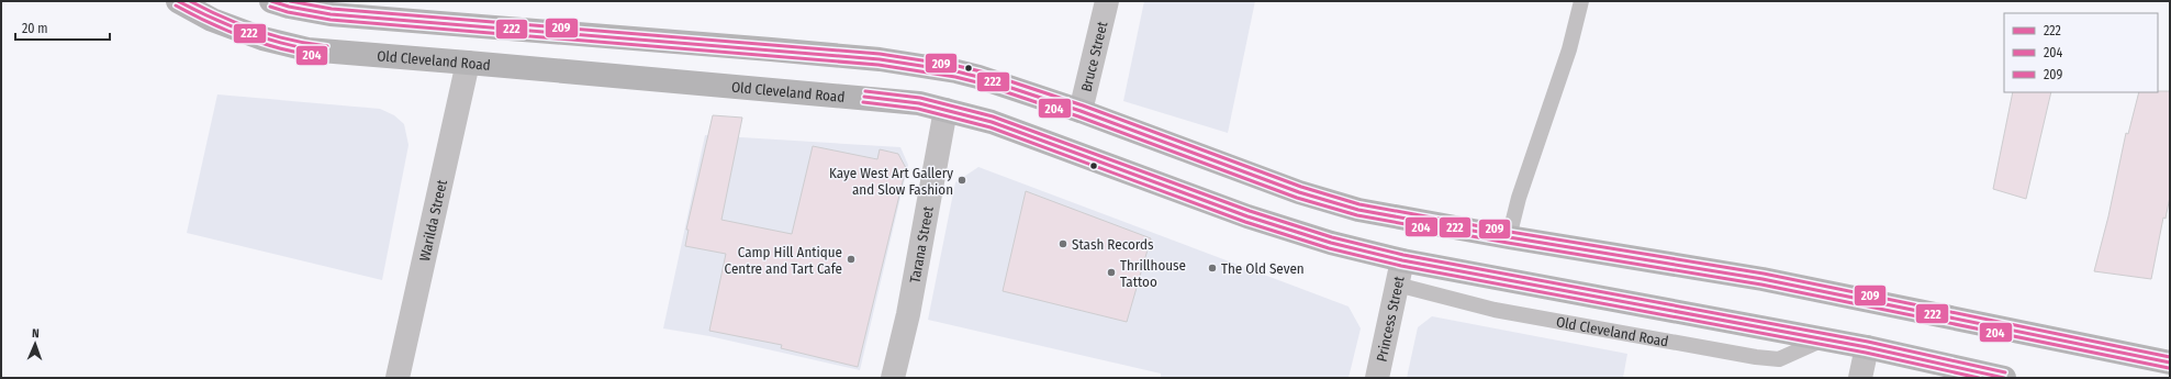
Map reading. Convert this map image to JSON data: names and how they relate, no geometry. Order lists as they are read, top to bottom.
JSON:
{
  "streets": {
    "highway": ["Old Cleveland Road"],
    "street": [
      "Bruce Street",
      "Warilda Street",
      "Tarana Street",
      "Princess Street"
    ]
  },
  "crossings": [
    ["Old Cleveland Road", "Warilda Street"],
    ["Old Cleveland Road", "Tarana Street"],
    ["Old Cleveland Road", "Princess Street"]
  ],
  "places": [
    "Kaye West Art Gallery and Slow Fashion",
    "Stash Records",
    "Camp Hill Antique Centre and Tart Cafe",
    "The Old Seven",
    "Thrillhouse Tattoo"
  ],
  "lines": ["transit line 222", "transit line 209", "transit line 204"],
  "legend": ["222", "204", "209"],
  "scale_bar": "20 m",
  "north": "top"
}
